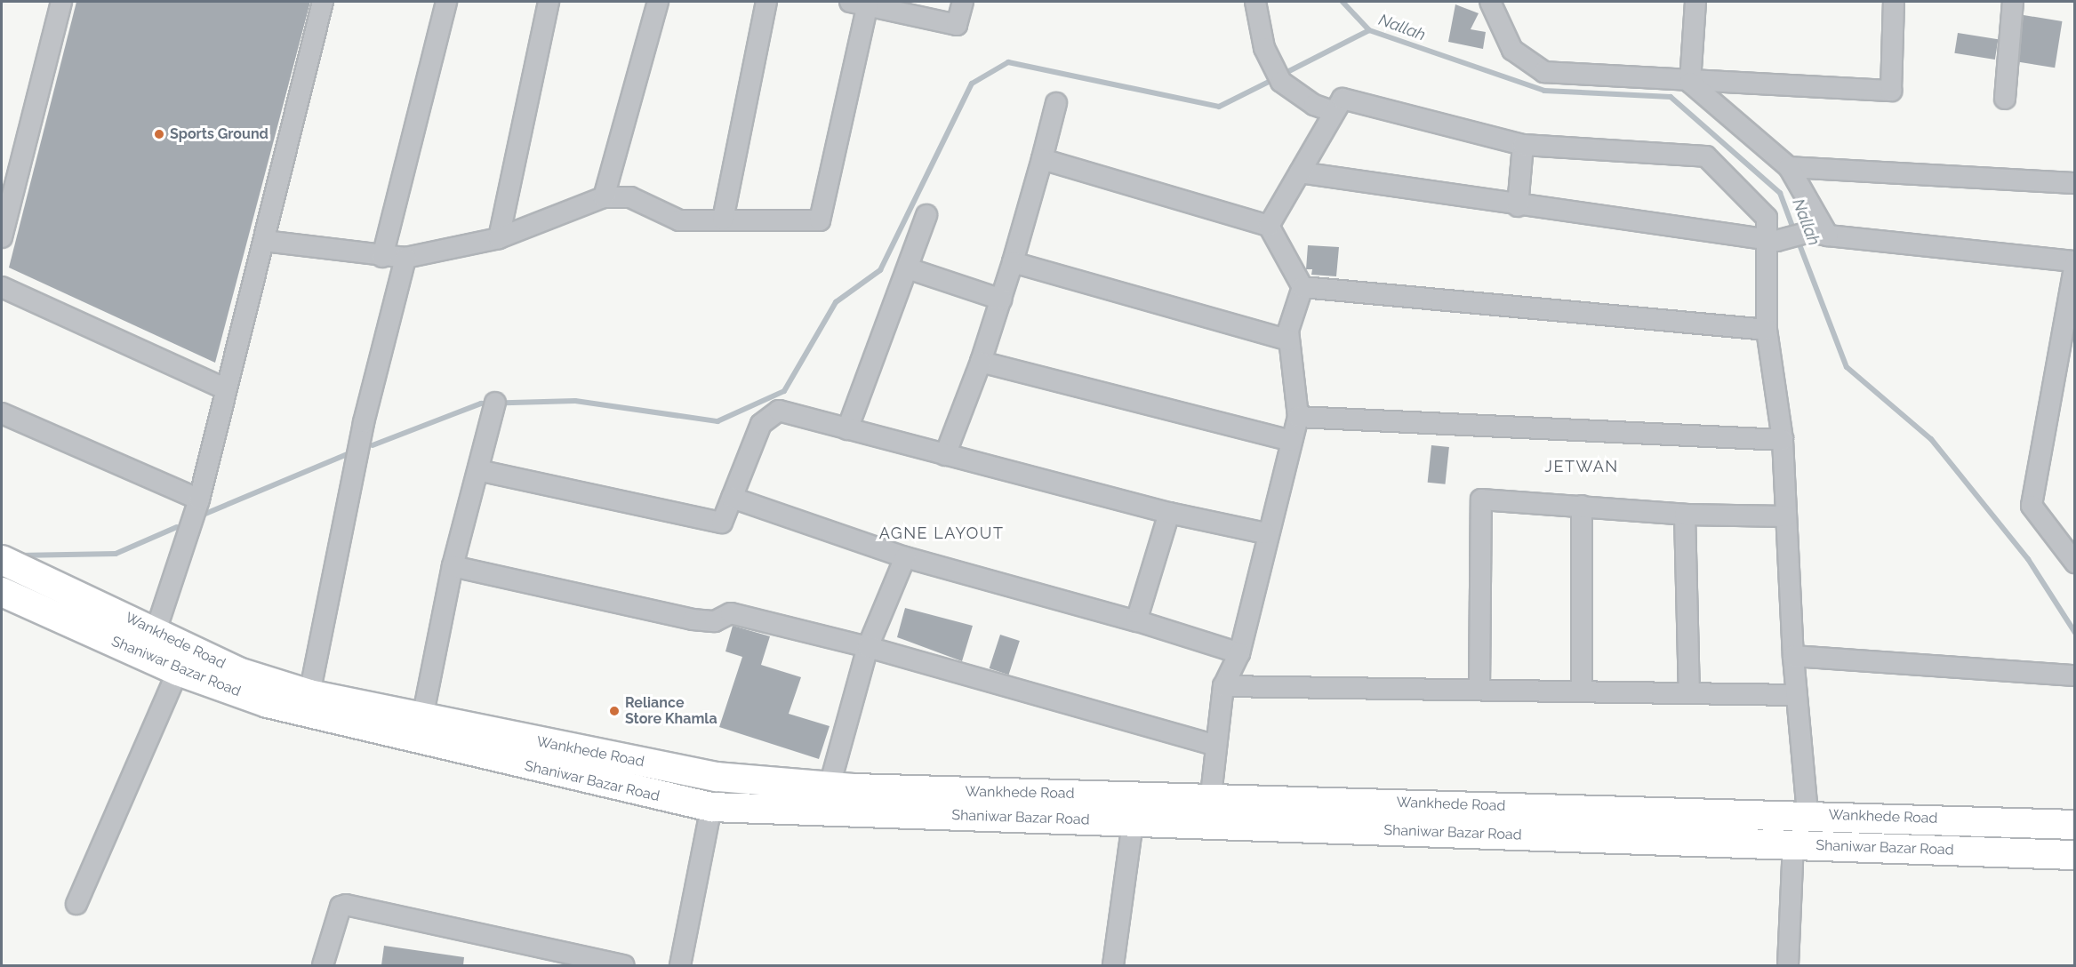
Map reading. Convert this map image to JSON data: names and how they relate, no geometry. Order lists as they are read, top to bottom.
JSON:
{
  "streets": {
    "main road": ["Wankhede Road", "Shaniwar Bazar Road"]
  },
  "crossings": [
    ["Wankhede Road", "Shaniwar Bazar Road"]
  ],
  "districts": ["JETWAN", "AGNE LAYOUT"],
  "water": ["Nallah"],
  "places": ["Sports Ground", "Reliance Store Khamla"]
}
